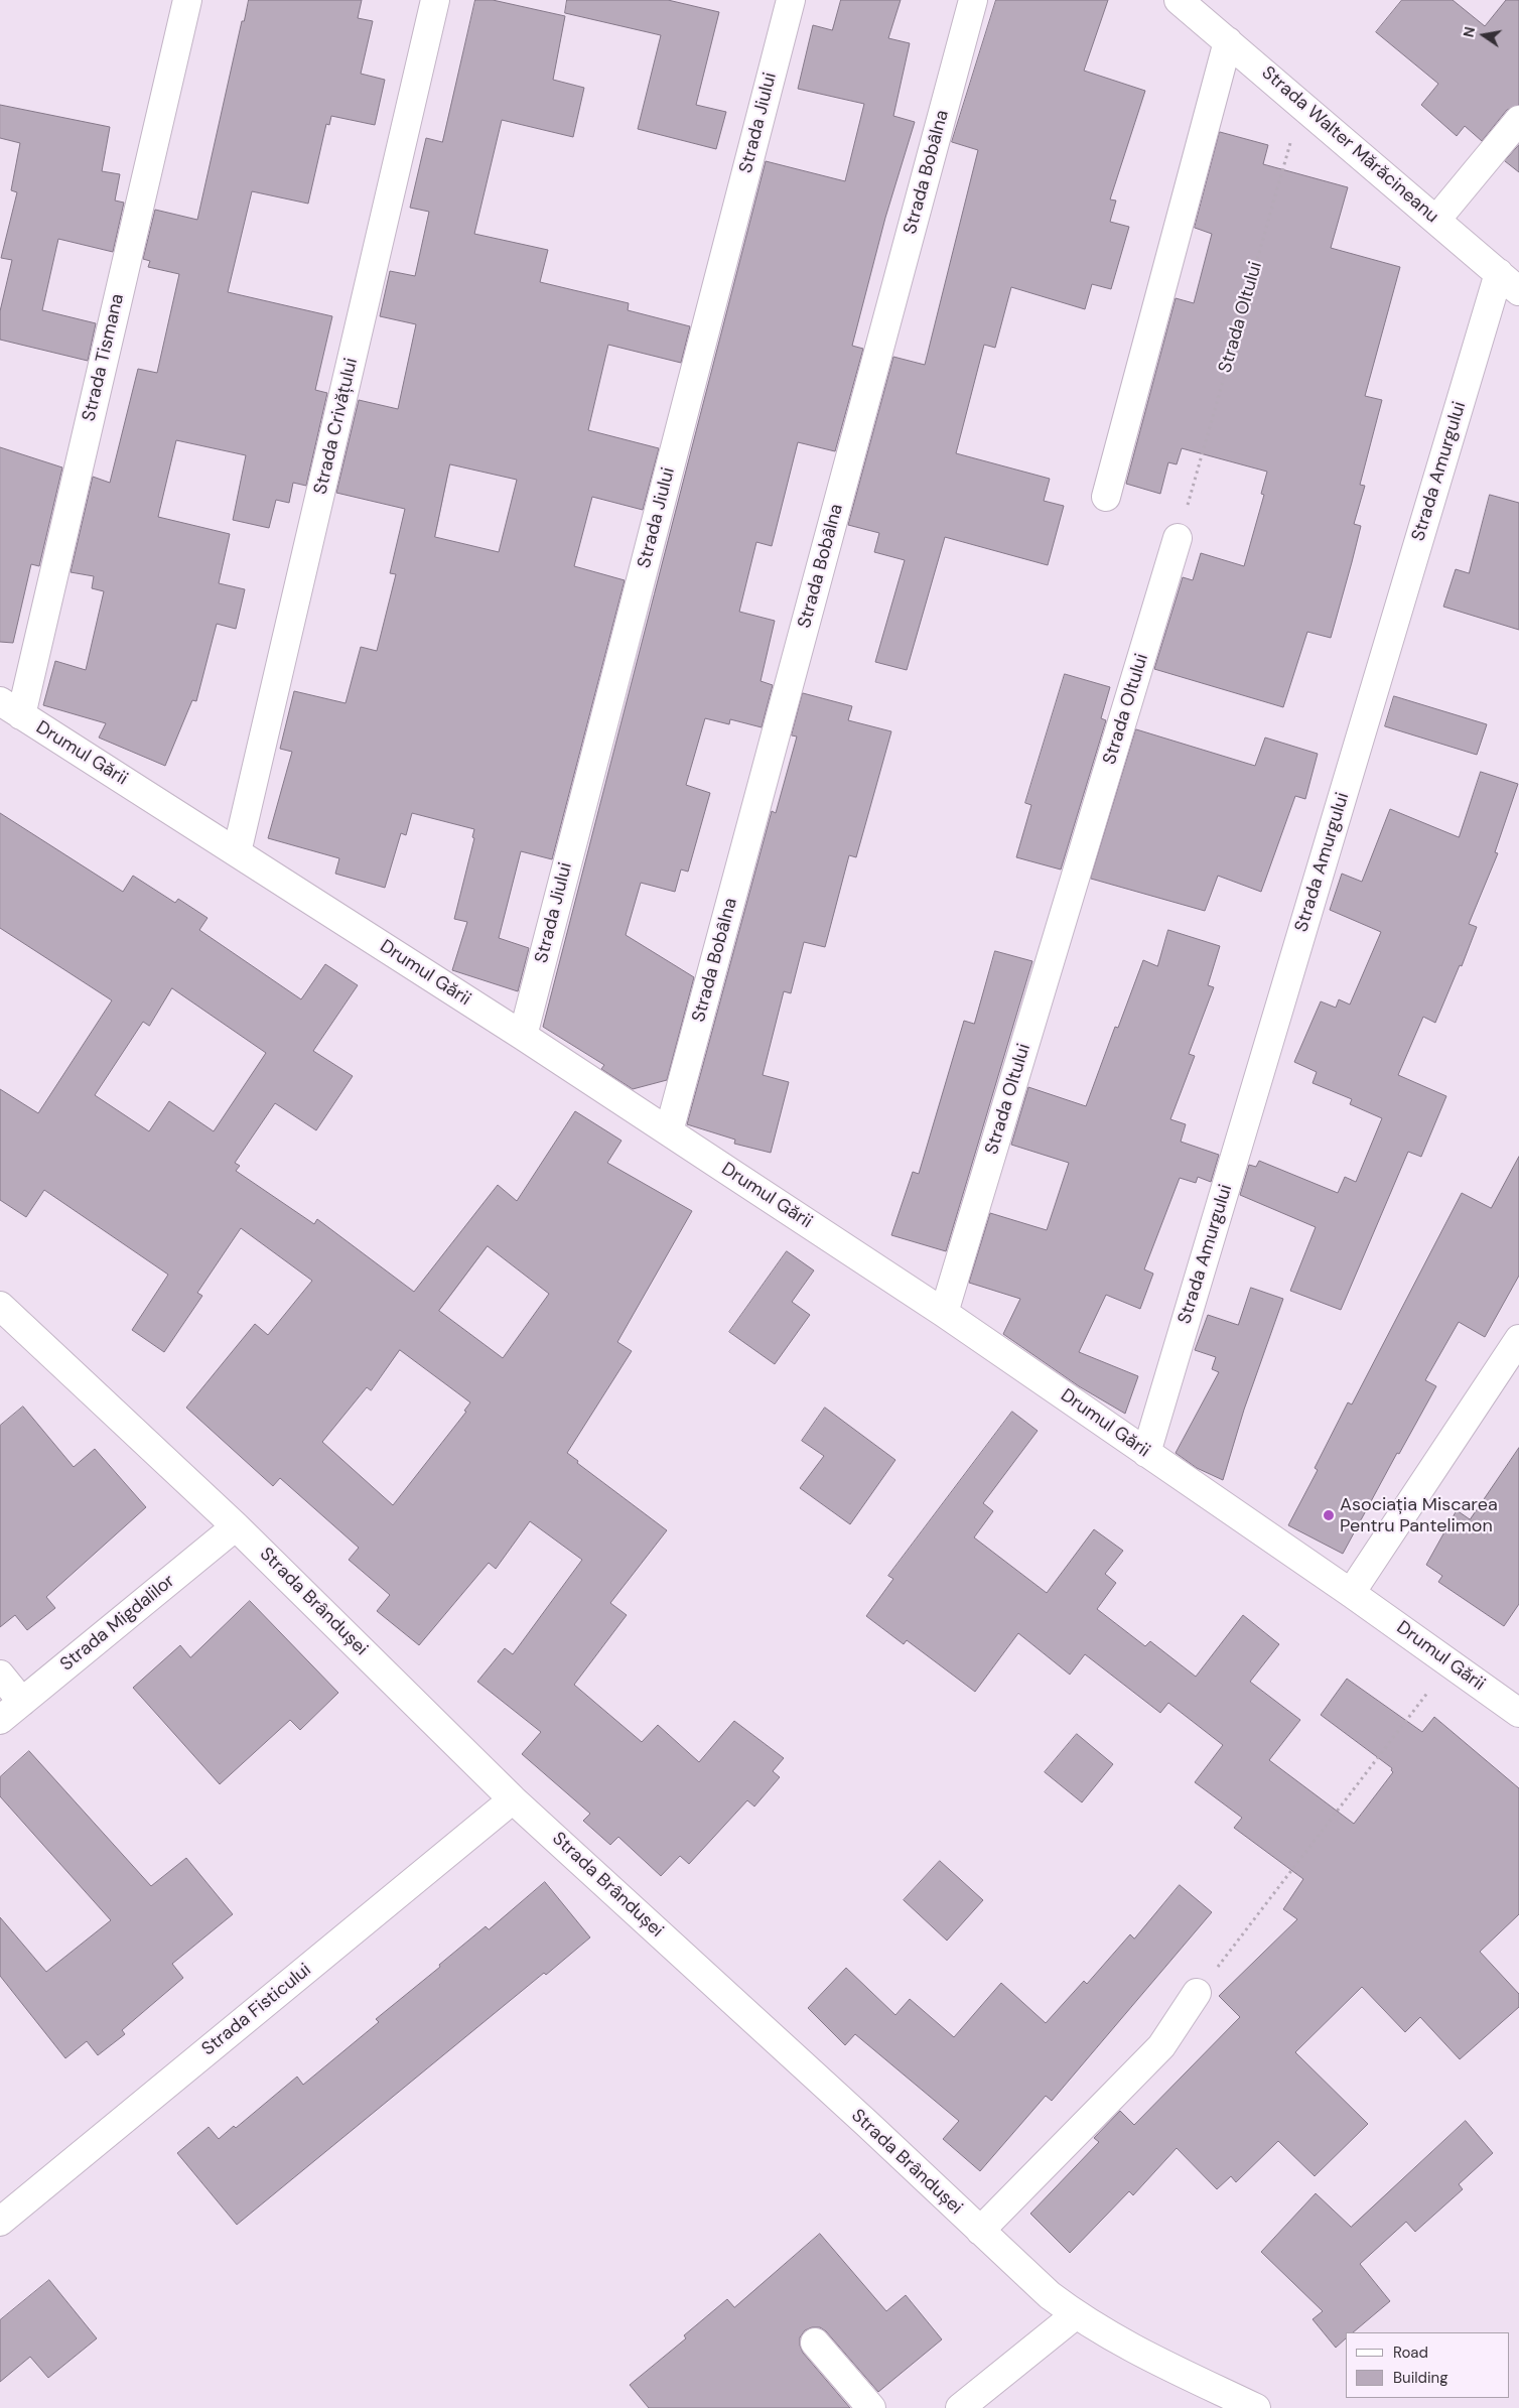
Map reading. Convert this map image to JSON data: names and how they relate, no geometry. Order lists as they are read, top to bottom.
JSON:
{
  "streets": {
    "street": [
      "Strada Jiului",
      "Strada Walter Mărăcineanu",
      "Strada Bobâlna",
      "Strada Oltului",
      "Strada Tismana",
      "Strada Crivățului",
      "Strada Amurgului",
      "Drumul Gării",
      "Strada Brândușei",
      "Strada Migdalilor",
      "Strada Fisticului"
    ]
  },
  "crossings": [
    ["Strada Jiului", "Drumul Gării"],
    ["Strada Walter Mărăcineanu", "Strada Oltului"],
    ["Strada Walter Mărăcineanu", "Strada Amurgului"],
    ["Strada Bobâlna", "Drumul Gării"],
    ["Strada Oltului", "Drumul Gării"],
    ["Strada Tismana", "Drumul Gării"],
    ["Strada Crivățului", "Drumul Gării"],
    ["Strada Amurgului", "Drumul Gării"],
    ["Strada Brândușei", "Strada Migdalilor"],
    ["Strada Brândușei", "Strada Fisticului"]
  ],
  "places": ["Asociația Miscarea Pentru Pantelimon"],
  "legend": ["Road", "Building"],
  "north": "left"
}
